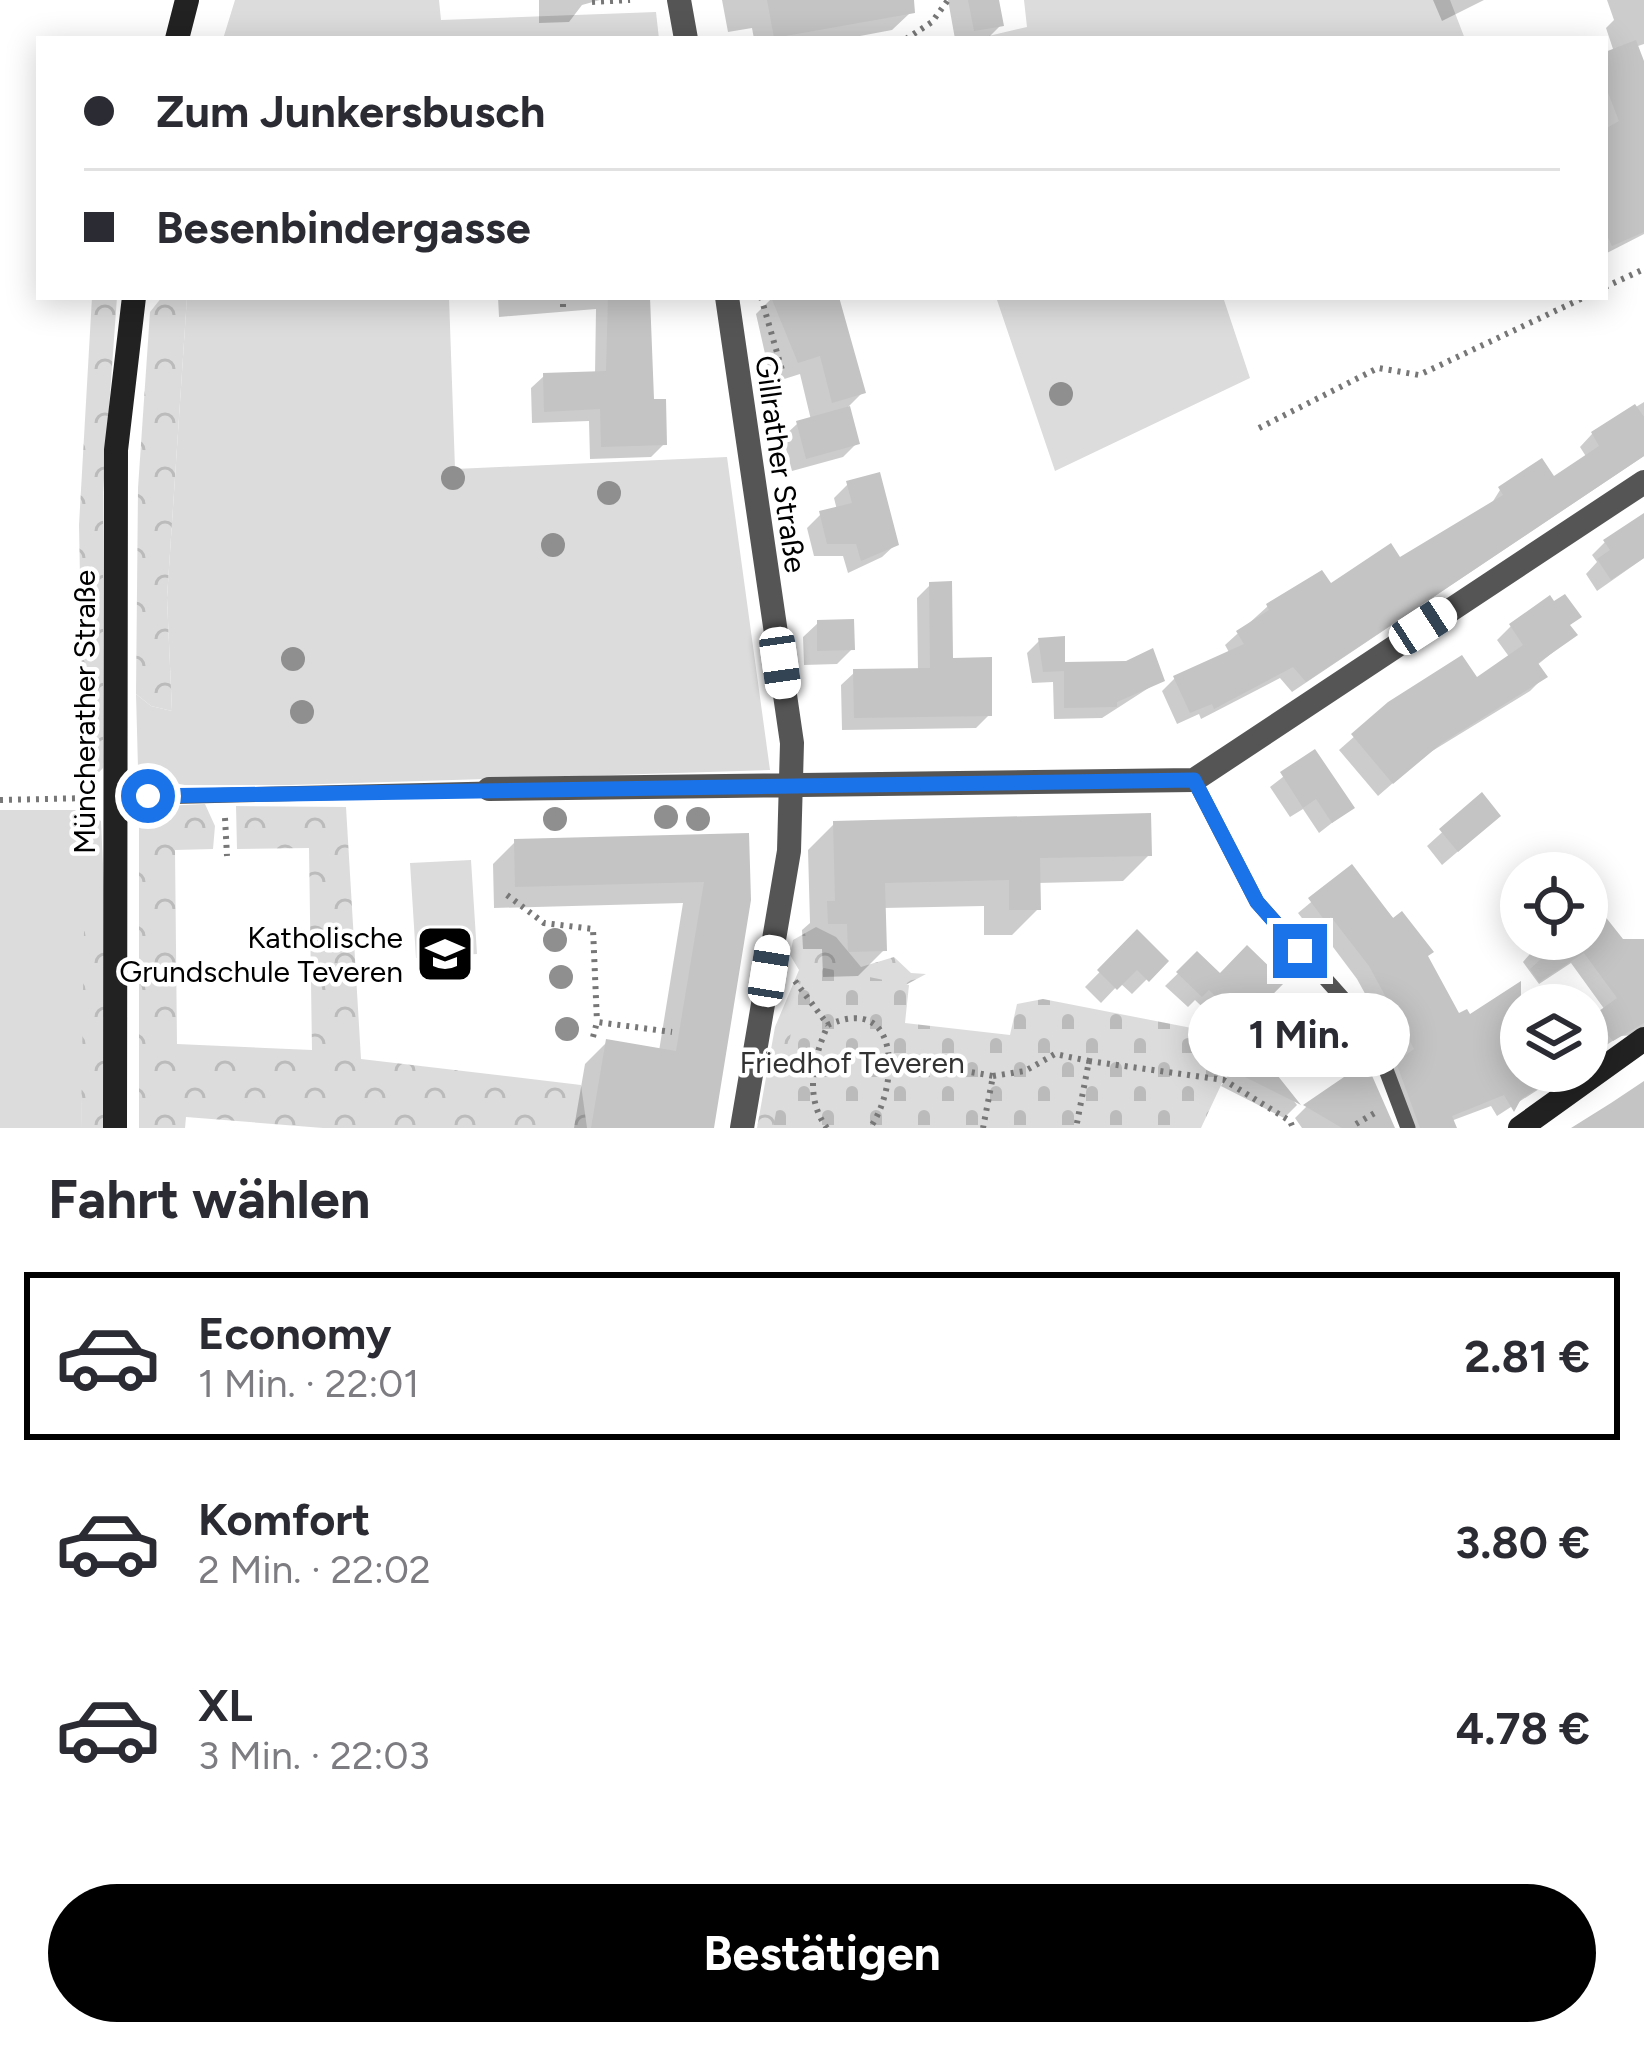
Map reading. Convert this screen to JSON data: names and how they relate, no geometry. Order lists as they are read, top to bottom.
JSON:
{
  "streets": {
    "street": ["Gillrather Straße", "Müncherather Straße"]
  },
  "parks": ["Friedhof Teveren"],
  "places": {
    "school or university": ["Katholische Grundschule Teveren"]
  },
  "page": {
    "banner": ["Zum Junkersbusch", "Besenbindergasse"],
    "bubble": "1 Min.",
    "heading": "Fahrt wählen",
    "list": [
      {
        "name": "Economy",
        "note": "1 Min. · 22:01",
        "value": "2.81 €"
      },
      {
        "name": "Komfort",
        "note": "2 Min. · 22:02",
        "value": "3.80 €"
      },
      {
        "name": "XL",
        "note": "3 Min. · 22:03",
        "value": "4.78 €"
      }
    ],
    "buttons": "Bestätigen"
  }
}
